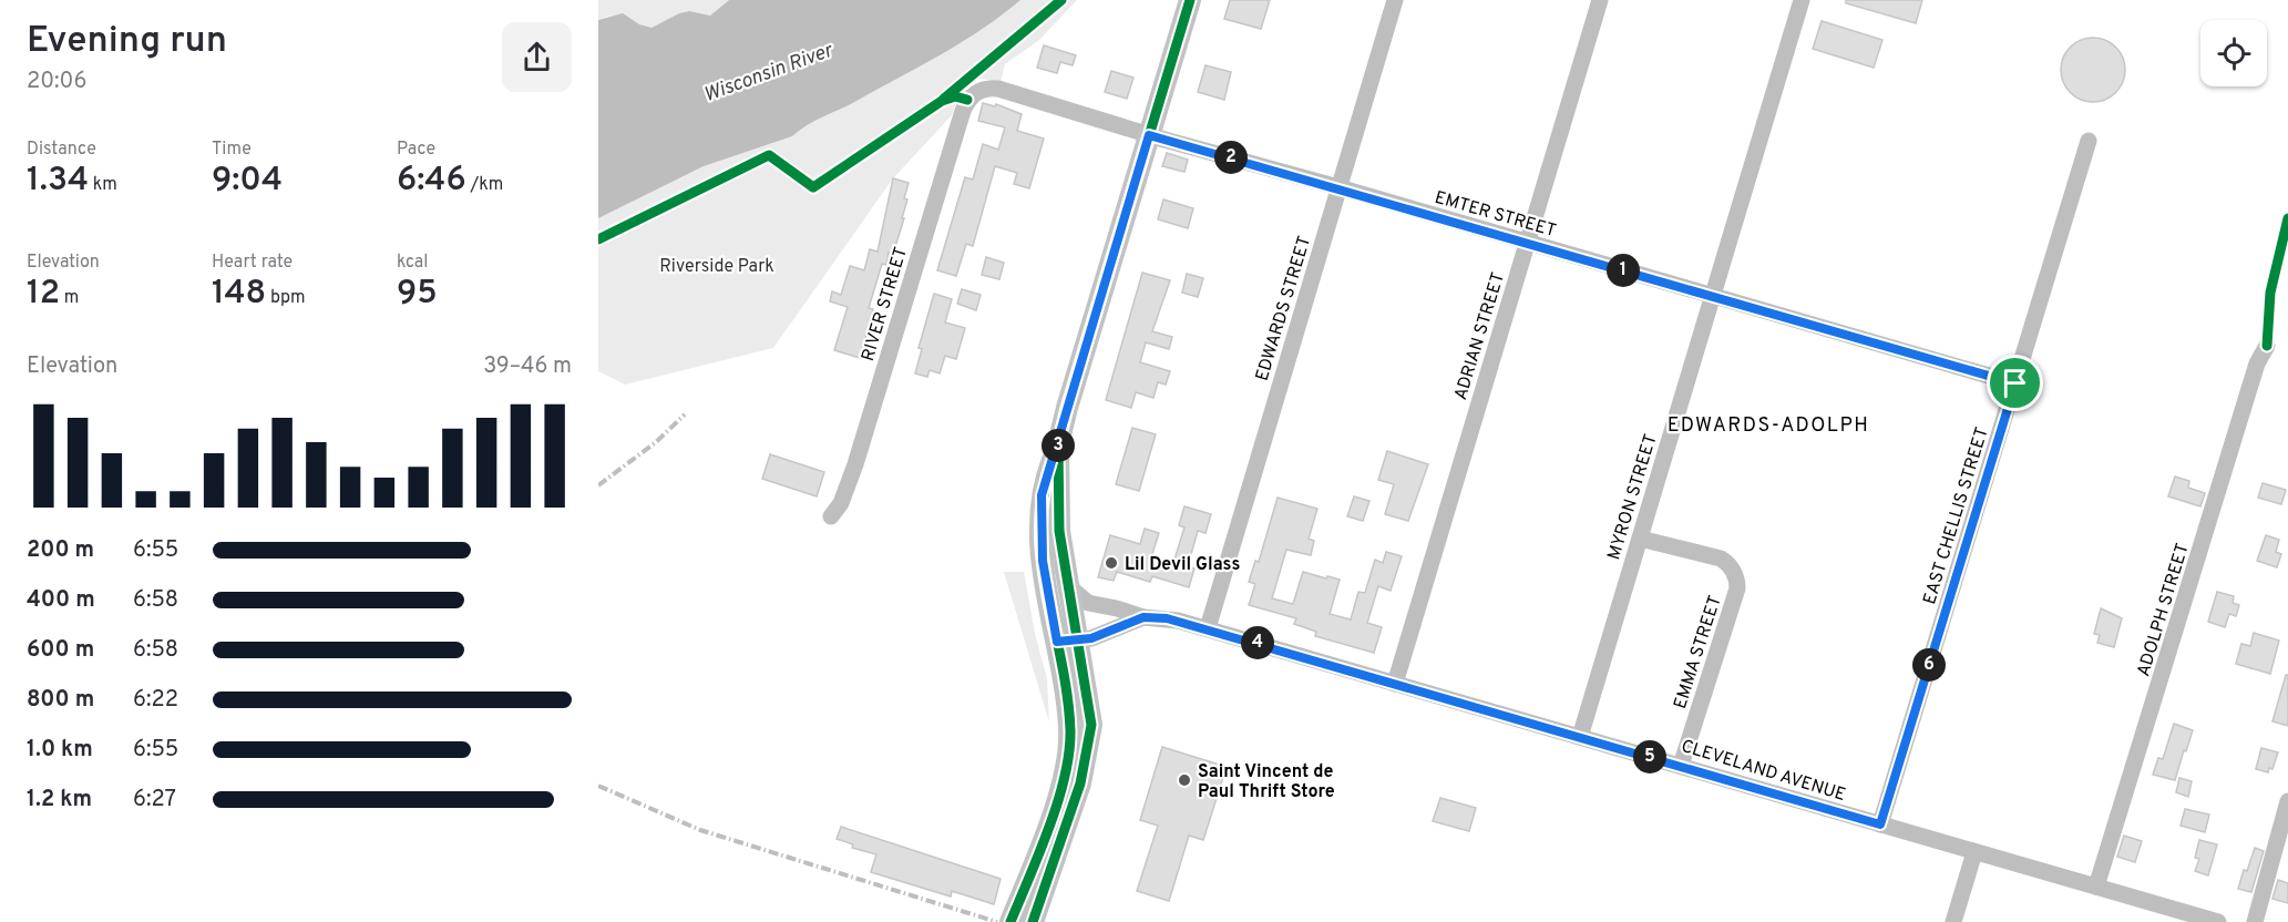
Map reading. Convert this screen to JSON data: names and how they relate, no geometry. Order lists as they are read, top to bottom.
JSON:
{
  "streets": {
    "street": [
      "EMTER STREET",
      "RIVER STREET",
      "EDWARDS STREET",
      "ADRIAN STREET",
      "MYRON STREET",
      "EAST CHELLIS STREET",
      "ADOLPH STREET",
      "EMMA STREET",
      "CLEVELAND AVENUE"
    ]
  },
  "crossings": [
    ["EMTER STREET", "RIVER STREET"],
    ["EMTER STREET", "EDWARDS STREET"],
    ["EMTER STREET", "ADRIAN STREET"],
    ["EMTER STREET", "MYRON STREET"],
    ["EMTER STREET", "EAST CHELLIS STREET"],
    ["EDWARDS STREET", "CLEVELAND AVENUE"],
    ["ADRIAN STREET", "CLEVELAND AVENUE"],
    ["MYRON STREET", "EMMA STREET"],
    ["MYRON STREET", "CLEVELAND AVENUE"],
    ["EAST CHELLIS STREET", "CLEVELAND AVENUE"],
    ["ADOLPH STREET", "CLEVELAND AVENUE"],
    ["EMMA STREET", "CLEVELAND AVENUE"]
  ],
  "districts": ["EDWARDS-ADOLPH"],
  "water": ["Wisconsin River"],
  "parks": ["Riverside Park"],
  "places": ["Lil Devil Glass", "Saint Vincent de Paul Thrift Store"],
  "page": {
    "heading": ["Evening run", "20:06"],
    "stats": [
      ["Distance", "1.34 km"],
      ["Time", "9:04"],
      ["Pace", "6:46 /km"],
      ["Elevation", "12 m"],
      ["Heart rate", "148 bpm"],
      ["kcal", "95"]
    ],
    "pins": [
      "2",
      "1",
      "3",
      "4",
      "6",
      "5"
    ],
    "chart": ["Elevation", "39–46 m"],
    "list": [
      {
        "name": "200 m",
        "note": "6:55"
      },
      {
        "name": "400 m",
        "note": "6:58"
      },
      {
        "name": "600 m",
        "note": "6:58"
      },
      {
        "name": "800 m",
        "note": "6:22"
      },
      {
        "name": "1.0 km",
        "note": "6:55"
      },
      {
        "name": "1.2 km",
        "note": "6:27"
      }
    ]
  }
}
